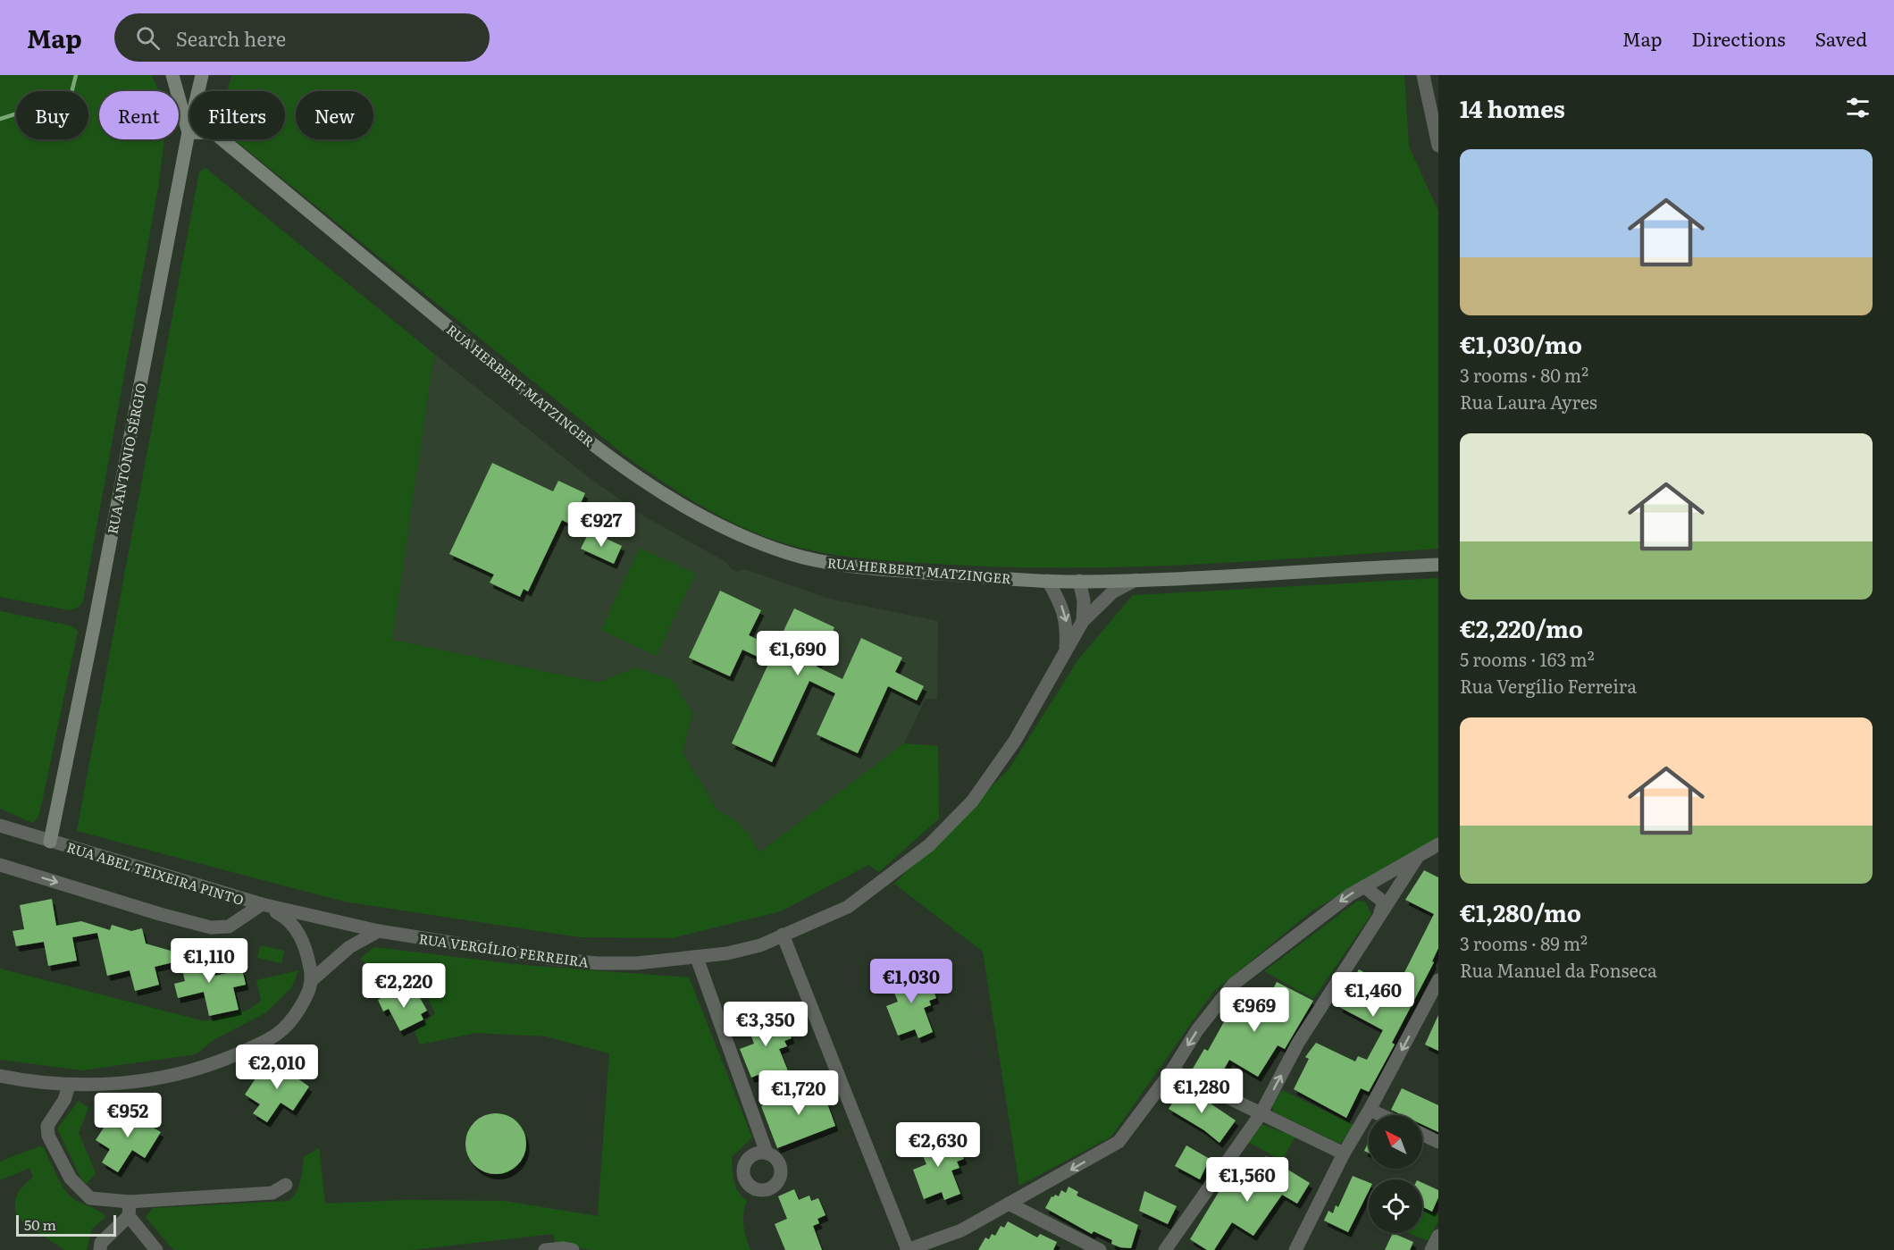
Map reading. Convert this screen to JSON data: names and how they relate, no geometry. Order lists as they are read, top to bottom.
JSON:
{
  "streets": {
    "street": [
      "RUA HERBERT MATZINGER",
      "RUA ANTÓNIO SÉRGIO",
      "RUA ABEL TEIXEIRA PINTO",
      "RUA VERGÍLIO FERREIRA"
    ]
  },
  "crossings": [
    ["RUA HERBERT MATZINGER", "RUA ANTÓNIO SÉRGIO"],
    ["RUA HERBERT MATZINGER", "RUA VERGÍLIO FERREIRA"],
    ["RUA ANTÓNIO SÉRGIO", "RUA ABEL TEIXEIRA PINTO"],
    ["RUA ABEL TEIXEIRA PINTO", "RUA VERGÍLIO FERREIRA"]
  ],
  "scale_bar": "50 m",
  "north": "top left",
  "page": {
    "header": "Map",
    "search": "Search here",
    "nav": ["Map", "Directions", "Saved"],
    "heading": "14 homes",
    "chip": [
      "Buy",
      "Rent",
      "Filters",
      "New"
    ],
    "list": [
      {
        "name": "€1,030/mo",
        "note": "3 rooms · 80 m² · Rua Laura Ayres"
      },
      {
        "name": "€2,220/mo",
        "note": "5 rooms · 163 m² · Rua Vergílio Ferreira"
      },
      {
        "name": "€1,280/mo",
        "note": "3 rooms · 89 m² · Rua Manuel da Fonseca"
      }
    ],
    "price": [
      "€927",
      "€1,690",
      "€1,110",
      "€1,030",
      "€2,220",
      "€1,460",
      "€969",
      "€3,350",
      "€2,010",
      "€1,280",
      "€1,720",
      "€952",
      "€2,630",
      "€1,560"
    ],
    "scale": "50 m"
  }
}
